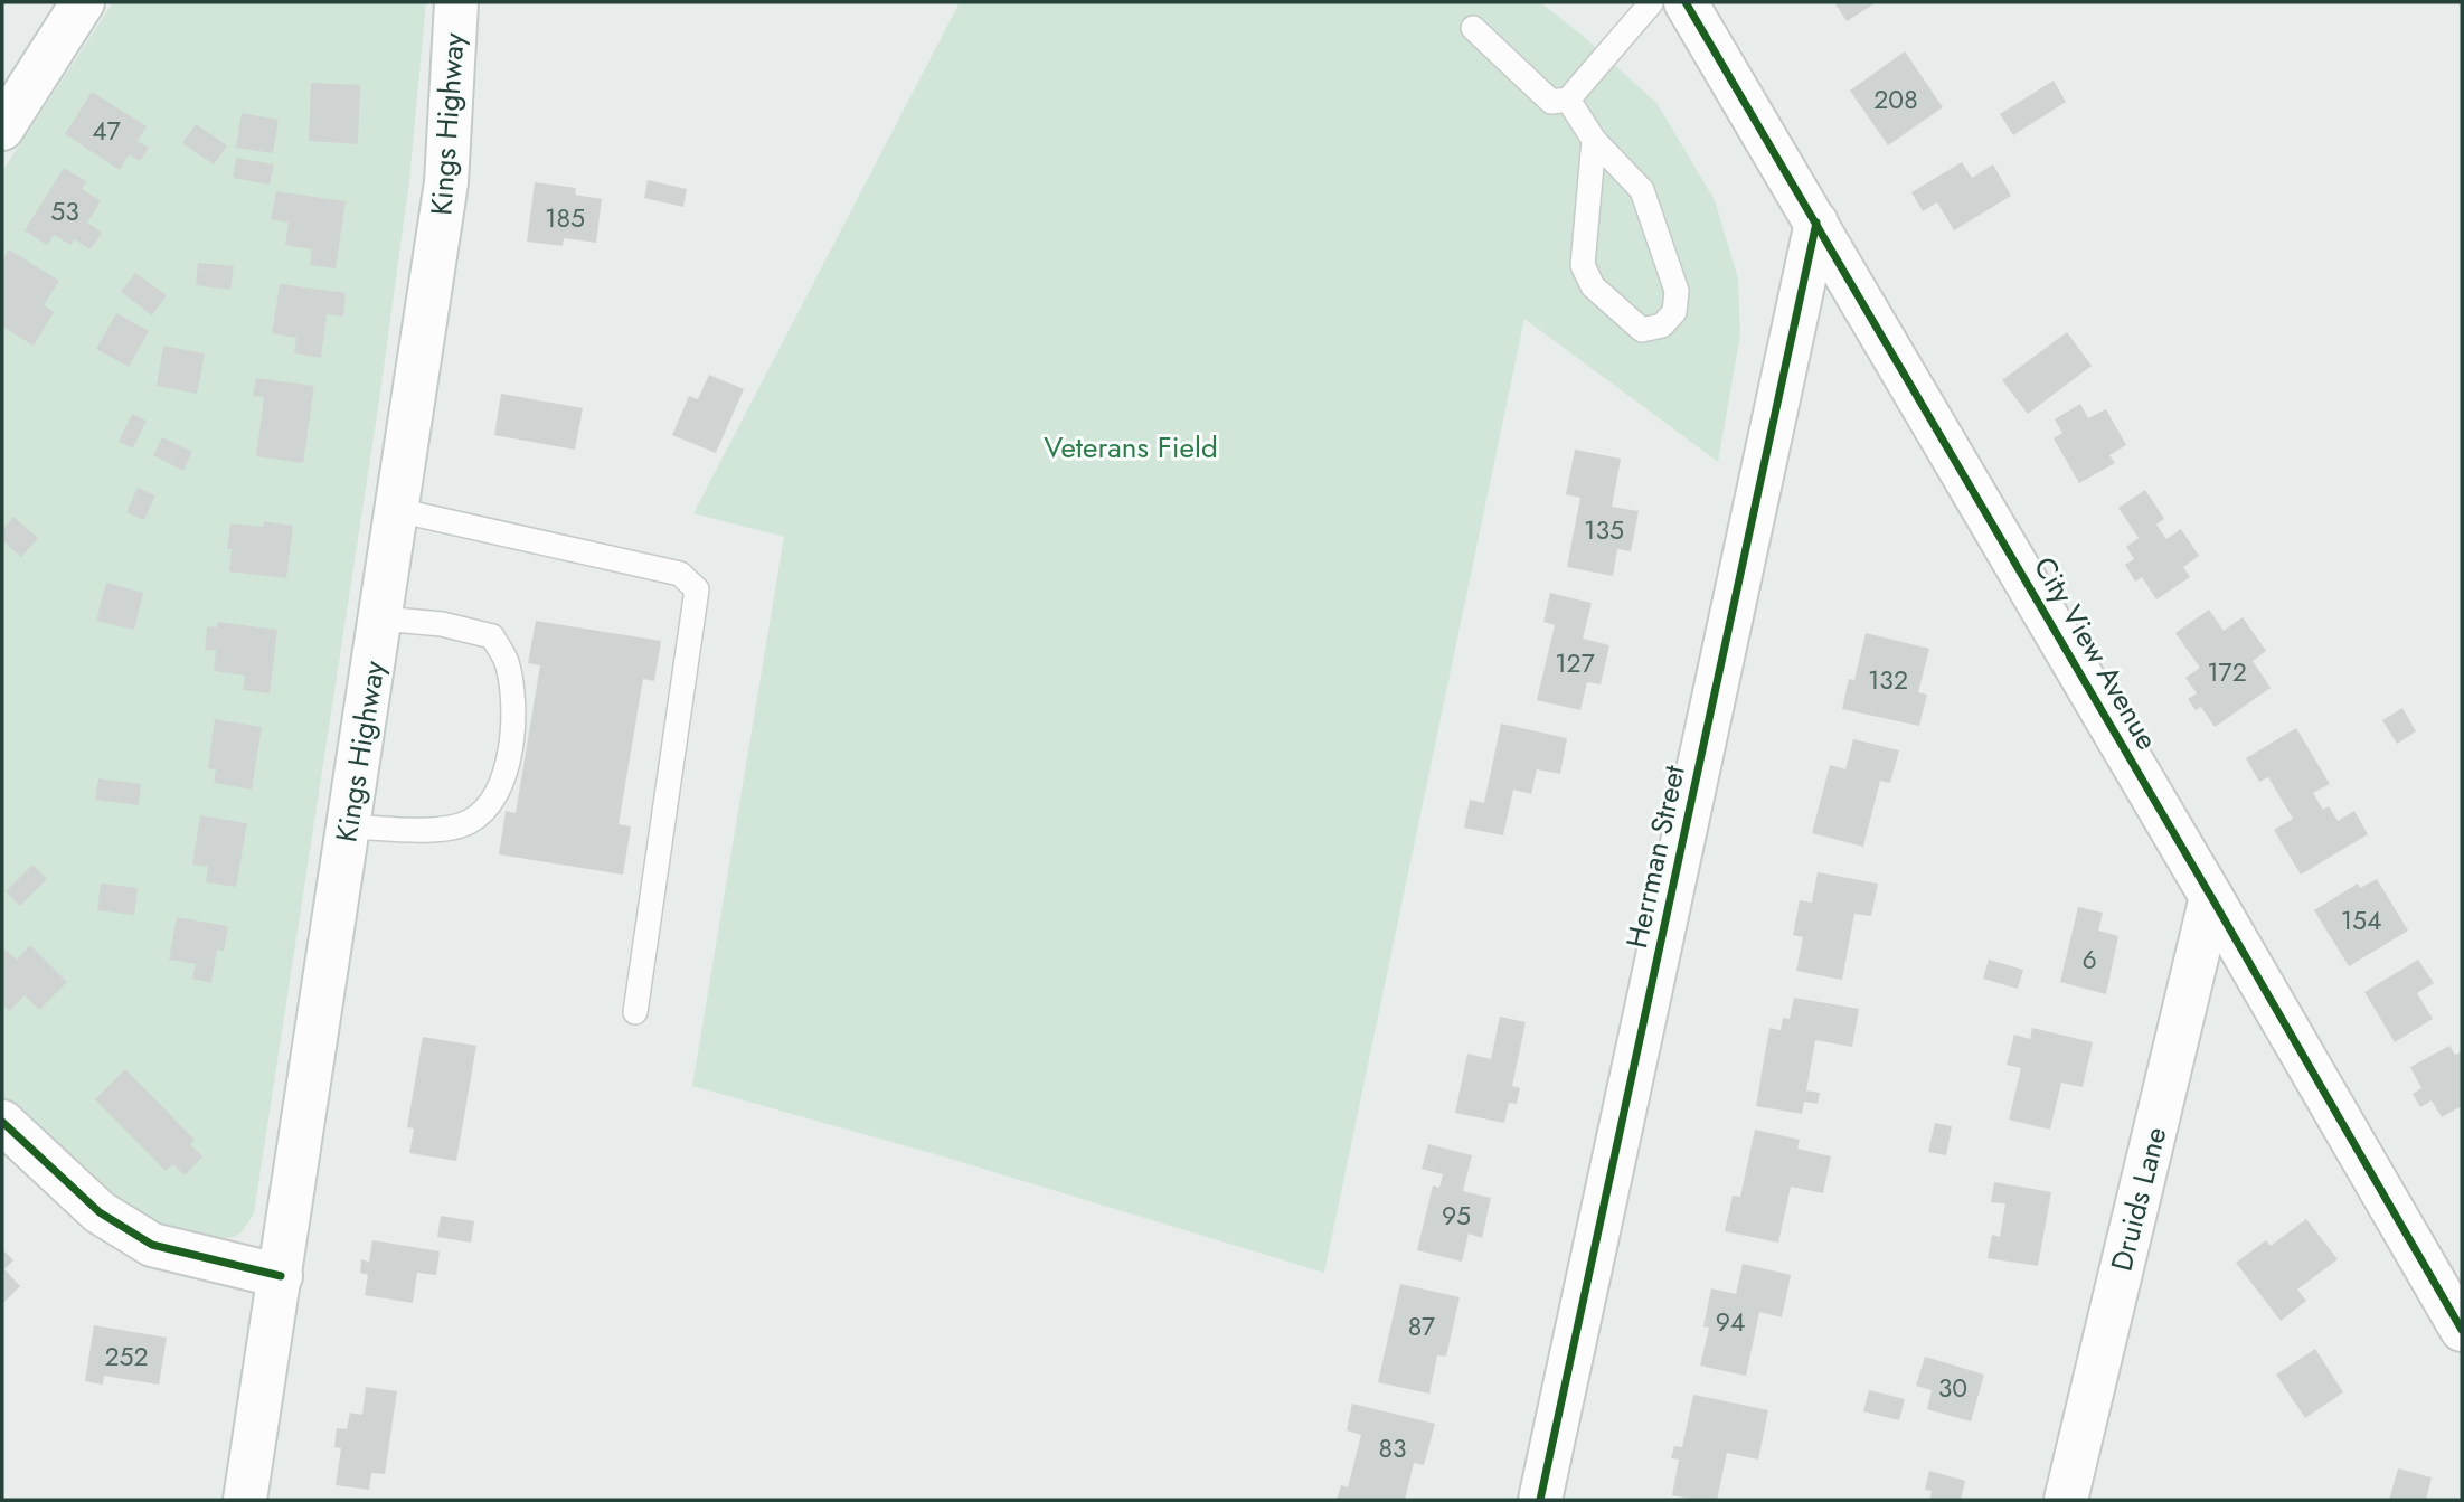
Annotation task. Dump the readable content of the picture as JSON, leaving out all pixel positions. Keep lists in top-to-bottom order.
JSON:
{
  "streets": {
    "street": [
      "Kings Highway",
      "City View Avenue",
      "Herrman Street",
      "Druids Lane"
    ]
  },
  "crossings": [
    ["City View Avenue", "Herrman Street"],
    ["City View Avenue", "Druids Lane"]
  ],
  "parks": ["Veterans Field"],
  "house_numbers": [
    "208",
    "47",
    "53",
    "185",
    "135",
    "127",
    "172",
    "132",
    "154",
    "6",
    "95",
    "94",
    "87",
    "252",
    "30",
    "83"
  ]
}
